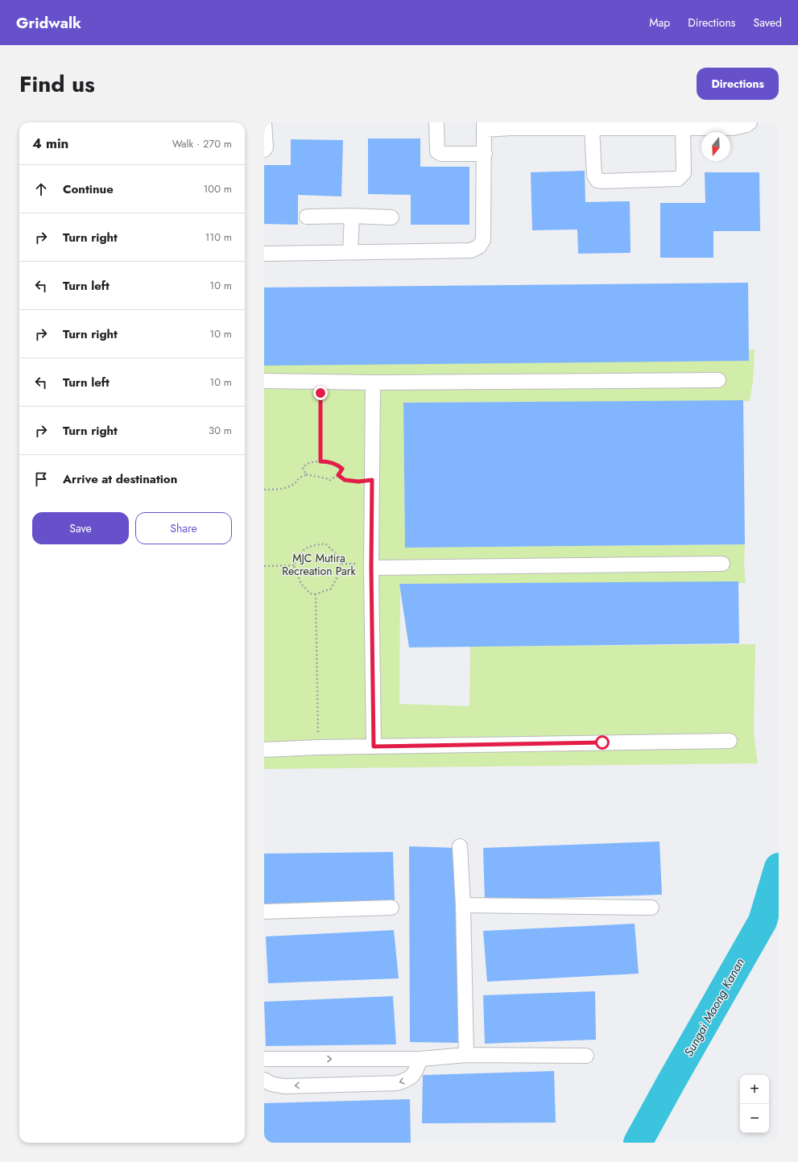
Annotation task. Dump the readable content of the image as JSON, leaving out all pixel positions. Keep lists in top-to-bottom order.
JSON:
{
  "water": ["Sungai Maong Kanan"],
  "parks": ["MJC Mutira Recreation Park"],
  "north": "bottom",
  "page": {
    "header": "Gridwalk",
    "nav": ["Map", "Directions", "Saved"],
    "title": "Find us",
    "buttons": [
      "Directions",
      ["Save", "Share"]
    ],
    "heading": ["4 min", "Walk · 270 m"],
    "list": [
      ["Continue", "100 m"],
      ["Turn right", "110 m"],
      ["Turn left", "10 m"],
      ["Turn right", "10 m"],
      ["Turn left", "10 m"],
      ["Turn right", "30 m"],
      "Arrive at destination"
    ],
    "map_buttons": ["+", "−"]
  }
}
